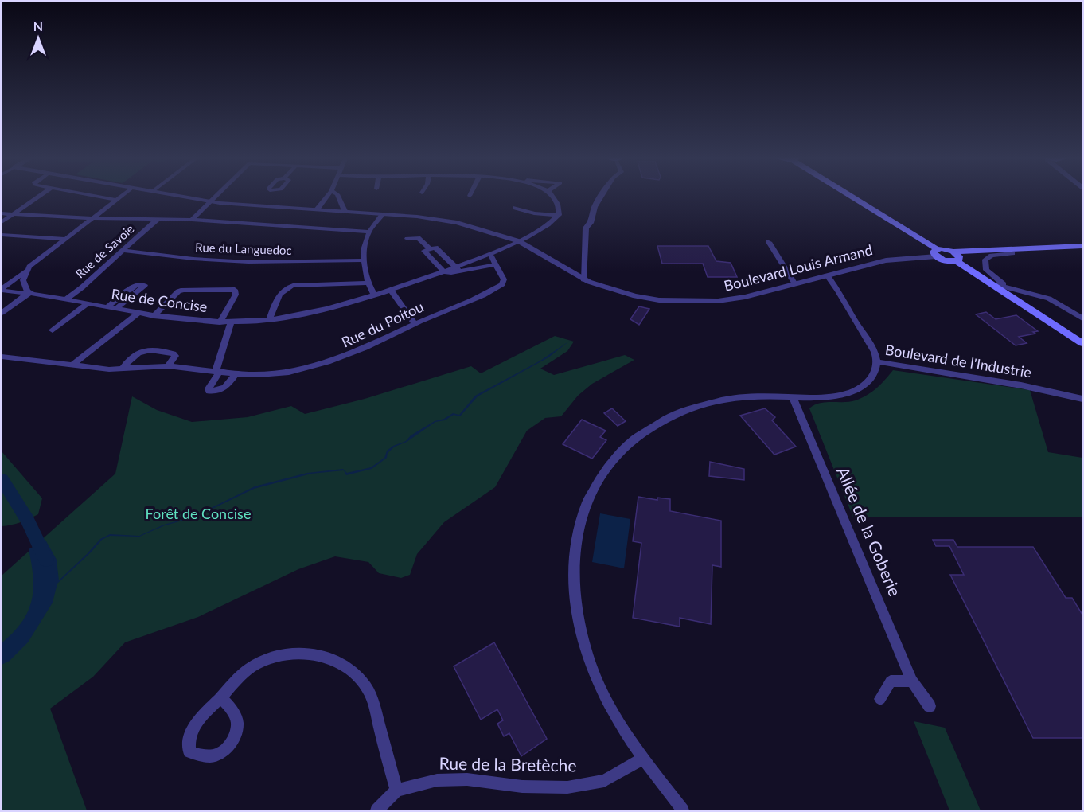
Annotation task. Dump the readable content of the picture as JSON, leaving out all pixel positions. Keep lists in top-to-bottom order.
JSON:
{
  "streets": {
    "street": [
      "Rue du Languedoc",
      "Rue de Savoie",
      "Boulevard Louis Armand",
      "Rue de Concise",
      "Rue du Poitou",
      "Boulevard de l'Industrie",
      "Allée de la Goberie",
      "Rue de la Bretèche"
    ]
  },
  "crossings": [
    ["Rue du Languedoc", "Rue de Savoie"],
    ["Rue de Savoie", "Rue de Concise"],
    ["Boulevard de l'Industrie", "Allée de la Goberie"],
    ["Boulevard de l'Industrie", "Rue de la Bretèche"]
  ],
  "parks": ["Forêt de Concise"],
  "north": "top"
}
